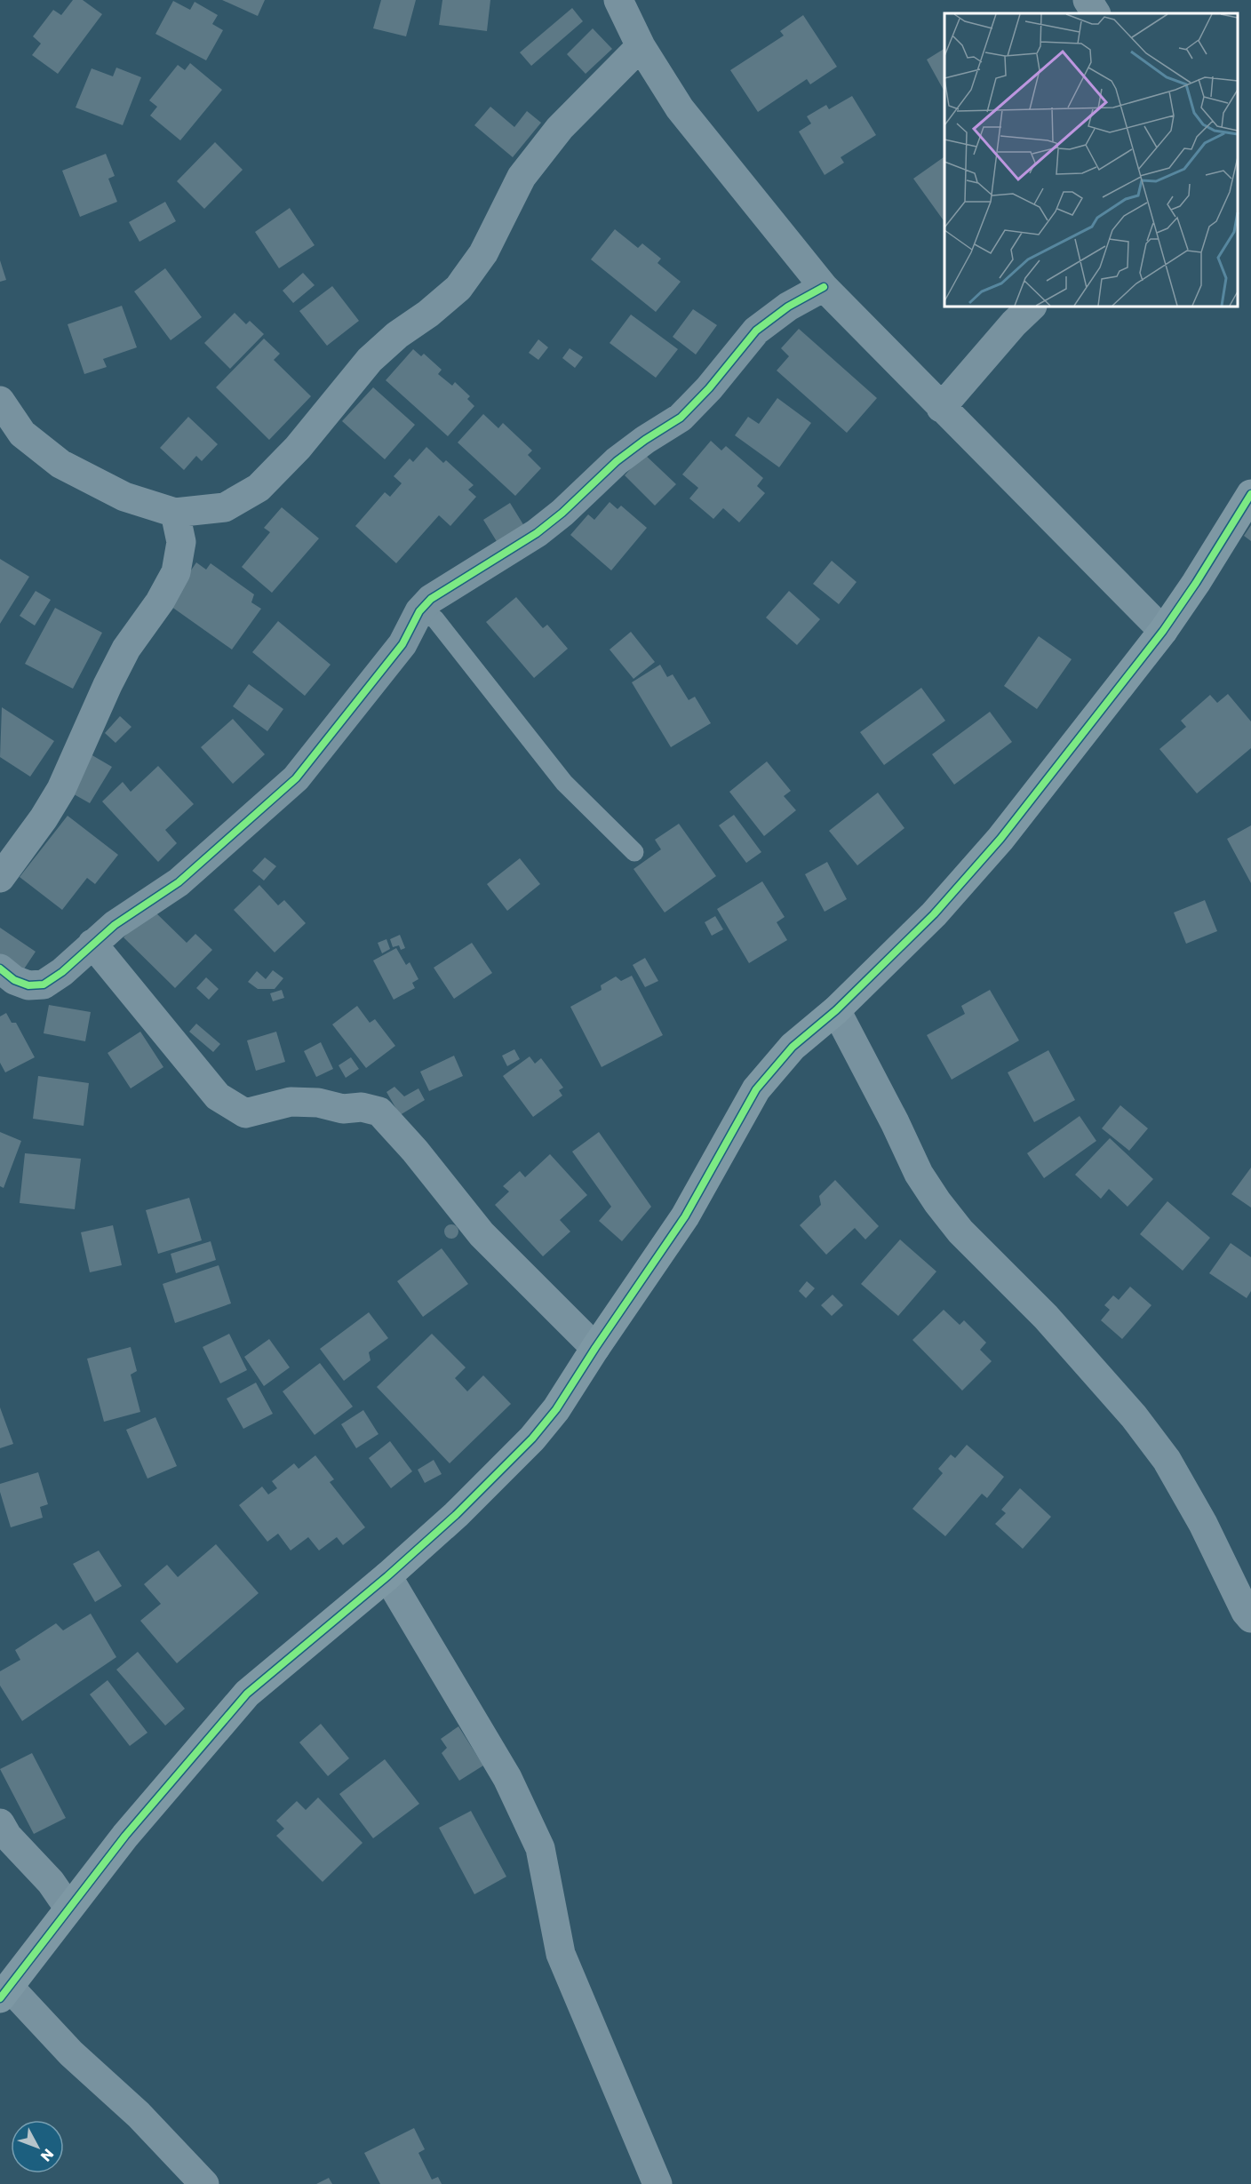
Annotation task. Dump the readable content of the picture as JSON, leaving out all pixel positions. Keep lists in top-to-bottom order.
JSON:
{
  "north": "bottom right"
}
